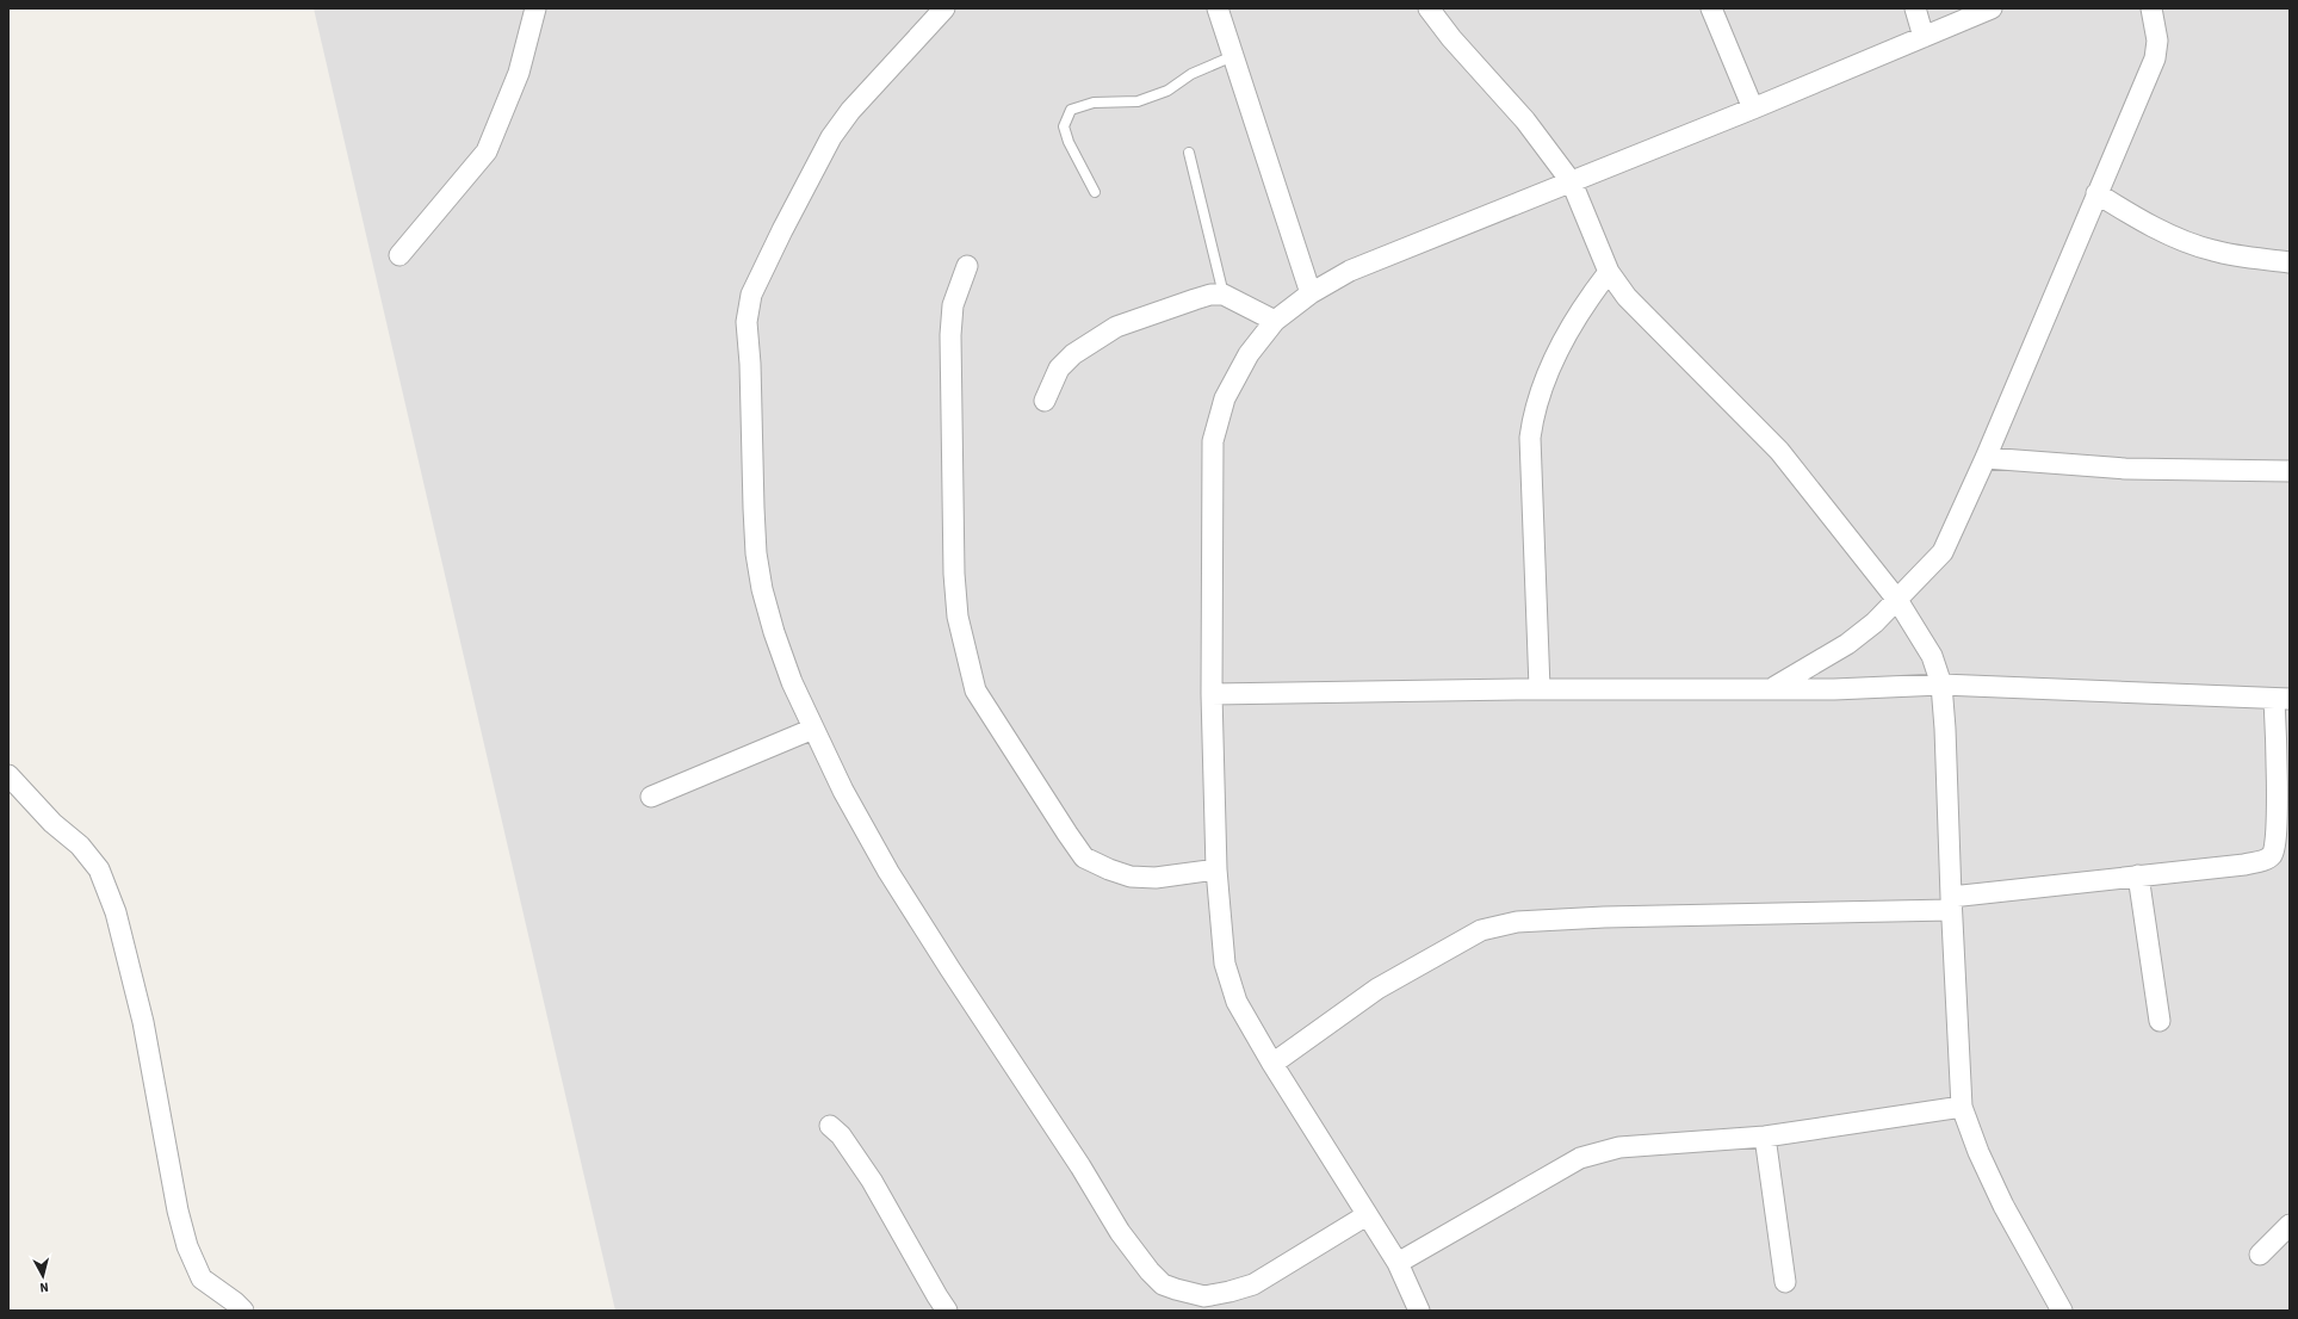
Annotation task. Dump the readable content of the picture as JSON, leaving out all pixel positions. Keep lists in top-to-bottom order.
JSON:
{
  "north": "bottom"
}
